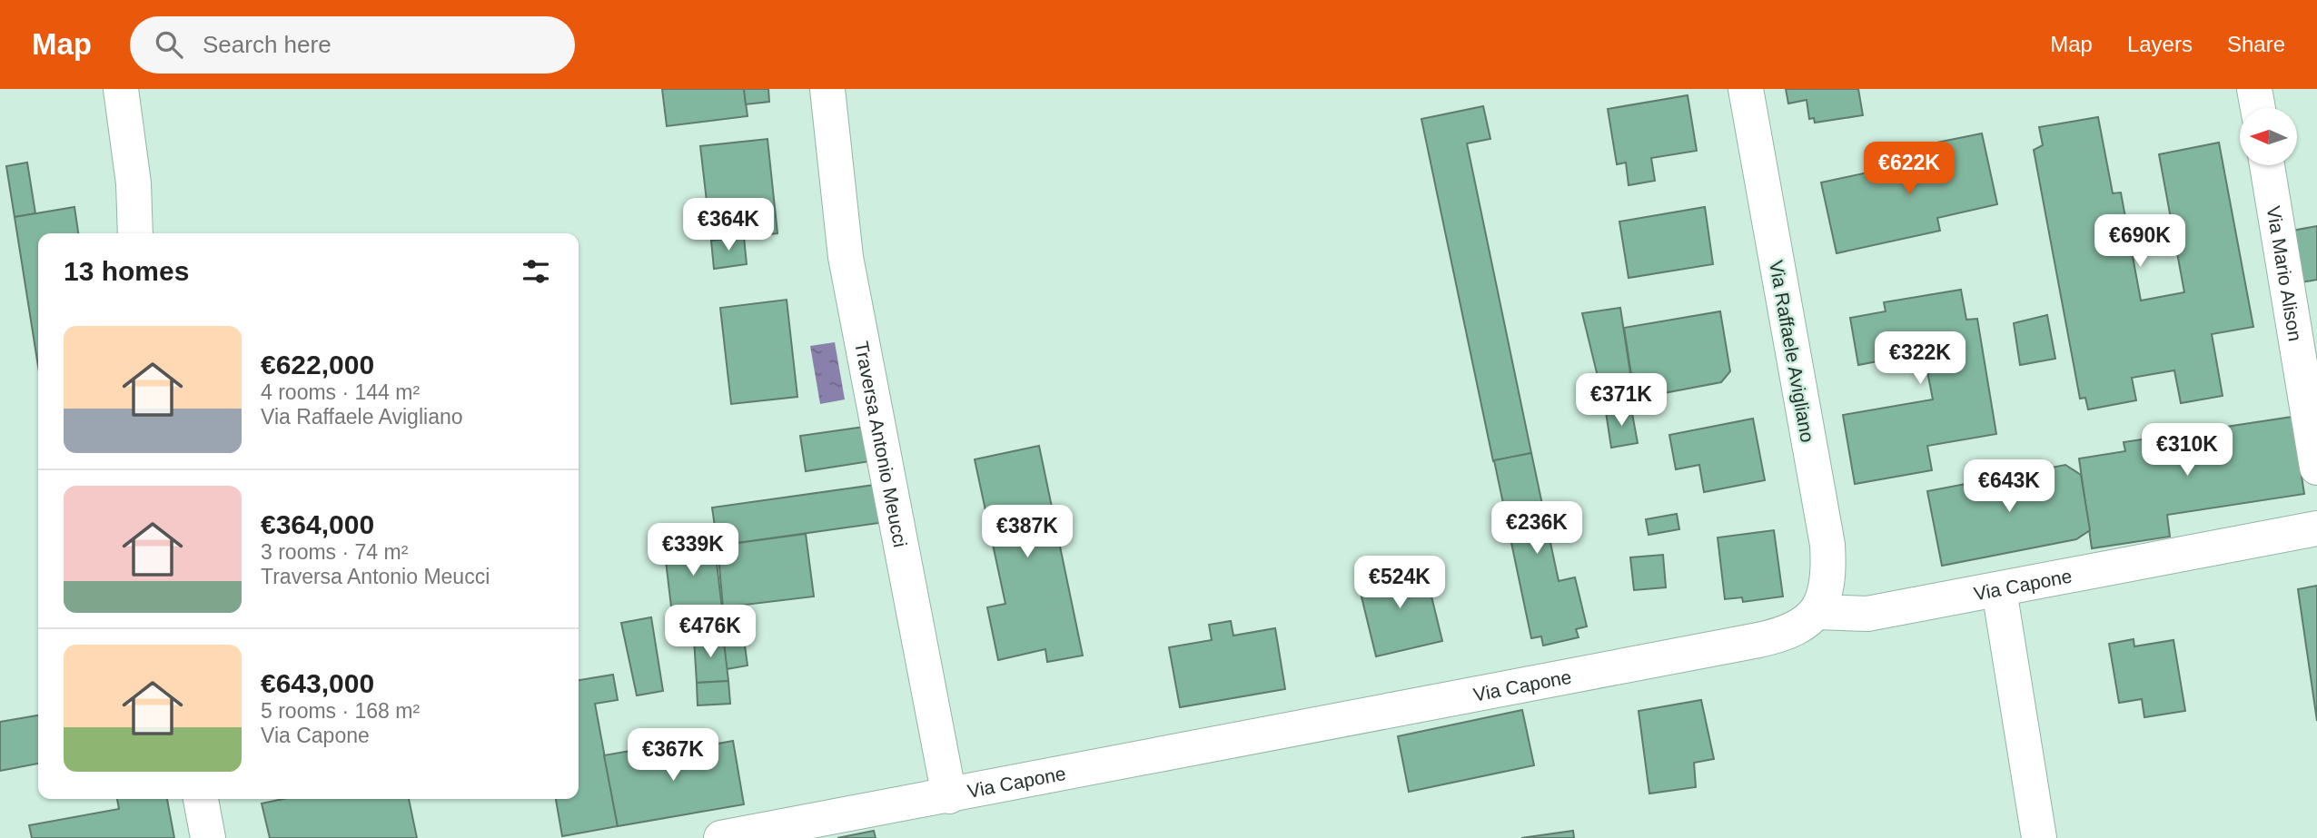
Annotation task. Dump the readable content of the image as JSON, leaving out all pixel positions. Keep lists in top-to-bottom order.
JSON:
{
  "streets": {
    "street": [
      "Via Mario Alison",
      "Via Raffaele Avigliano",
      "Traversa Antonio Meucci",
      "Via Capone"
    ]
  },
  "crossings": [
    ["Via Raffaele Avigliano", "Via Capone"],
    ["Traversa Antonio Meucci", "Via Capone"]
  ],
  "north": "left",
  "page": {
    "header": "Map",
    "search": "Search here",
    "nav": ["Map", "Layers", "Share"],
    "price": [
      "€622K",
      "€364K",
      "€690K",
      "€322K",
      "€371K",
      "€310K",
      "€643K",
      "€236K",
      "€387K",
      "€339K",
      "€524K",
      "€476K",
      "€367K"
    ],
    "heading": "13 homes",
    "list": [
      {
        "name": "€622,000",
        "note": "4 rooms · 144 m² · Via Raffaele Avigliano"
      },
      {
        "name": "€364,000",
        "note": "3 rooms · 74 m² · Traversa Antonio Meucci"
      },
      {
        "name": "€643,000",
        "note": "5 rooms · 168 m² · Via Capone"
      }
    ]
  }
}
